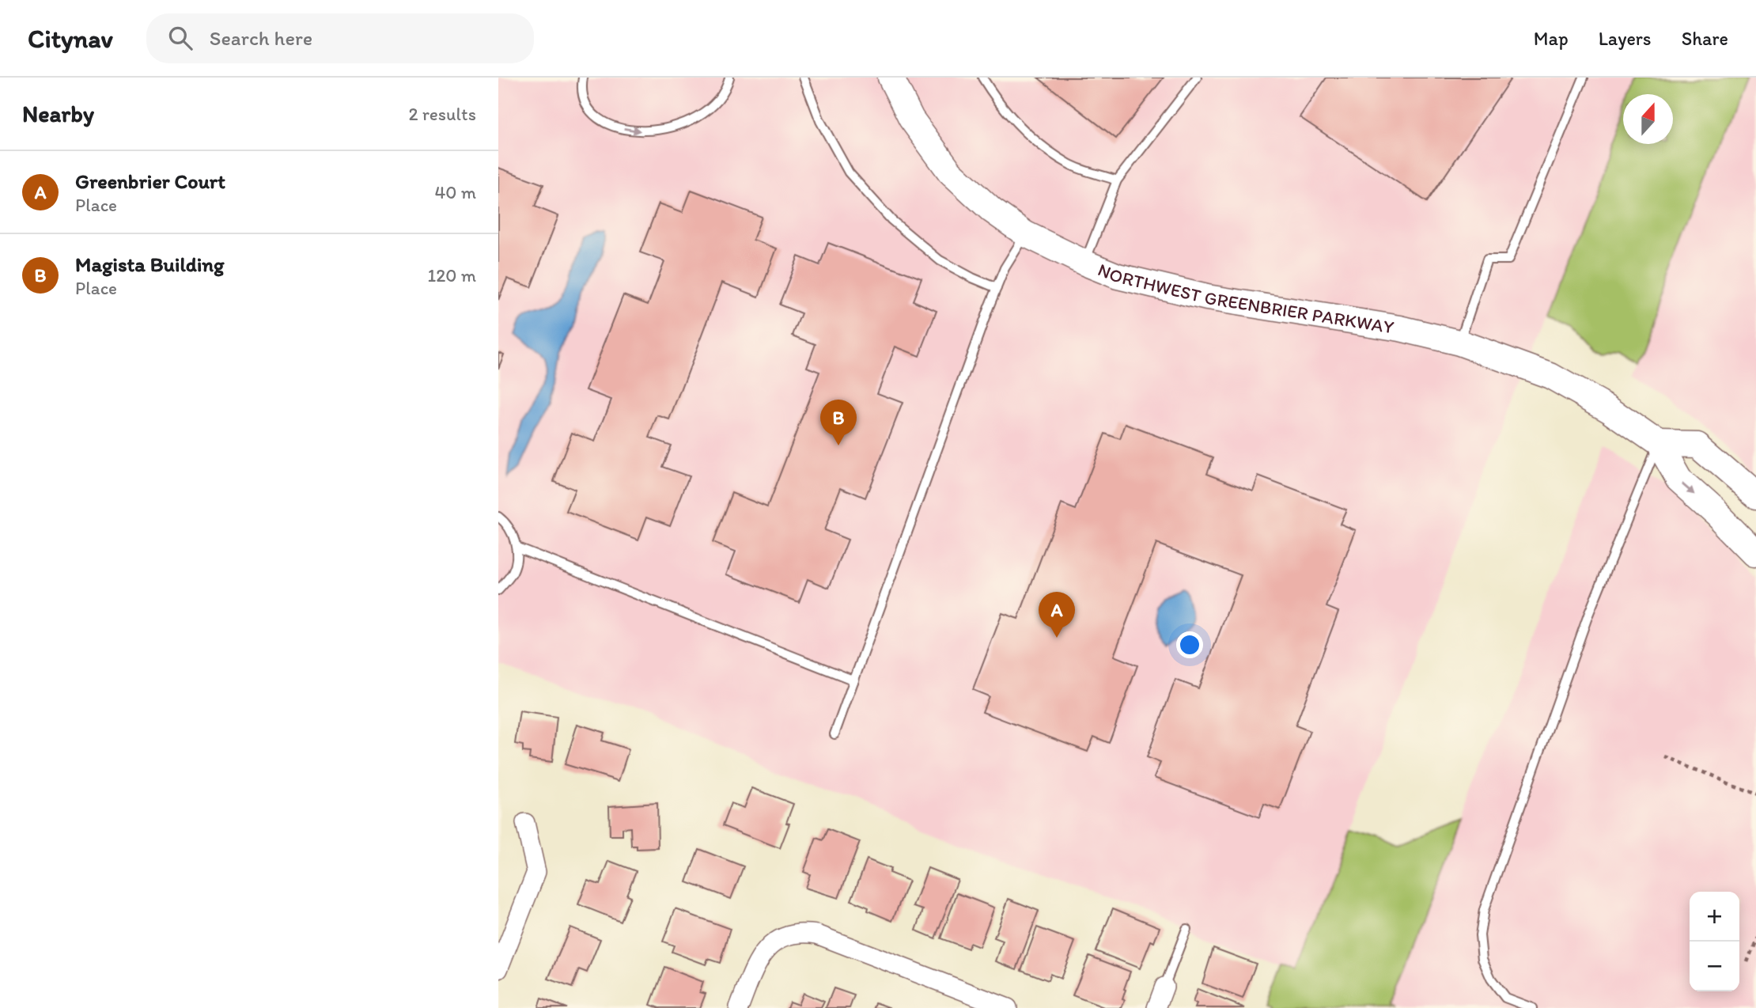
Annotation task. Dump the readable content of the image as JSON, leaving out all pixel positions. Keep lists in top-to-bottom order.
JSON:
{
  "streets": {
    "street": ["NORTHWEST GREENBRIER PARKWAY"]
  },
  "north": "top",
  "page": {
    "header": "Citynav",
    "search": "Search here",
    "nav": ["Map", "Layers", "Share"],
    "heading": ["Nearby", "2 results"],
    "list": [
      {
        "mark": "A",
        "name": "Greenbrier Court",
        "note": "Place",
        "value": "40 m"
      },
      {
        "mark": "B",
        "name": "Magista Building",
        "note": "Place",
        "value": "120 m"
      }
    ],
    "pins": ["B", "A"],
    "map_buttons": ["+", "−"]
  }
}
